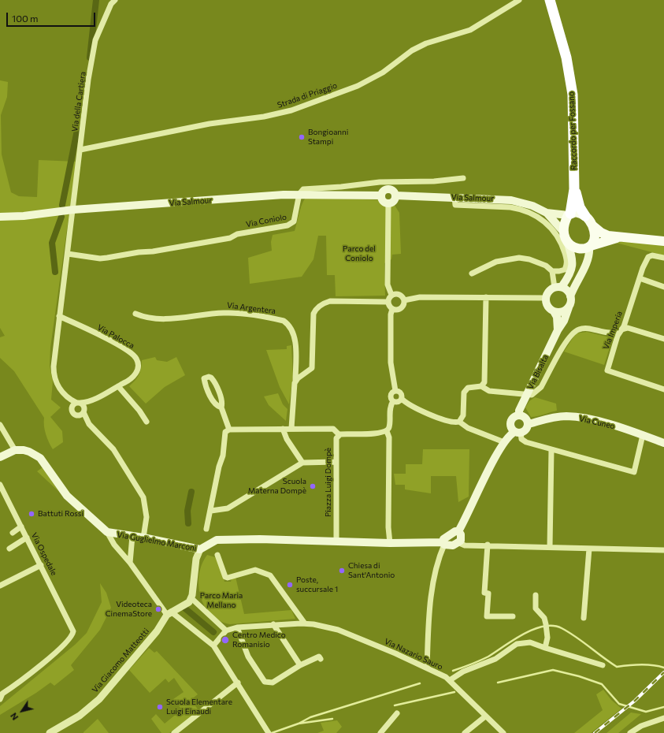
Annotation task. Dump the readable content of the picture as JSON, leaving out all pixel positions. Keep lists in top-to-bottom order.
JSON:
{
  "streets": {
    "highway": ["Raccordo per Fossano"],
    "main road": [
      "Via Salmour",
      "Via Bisalta",
      "Via Cuneo",
      "Via Guglielmo Marconi"
    ],
    "street": [
      "Strada di Priaggio",
      "Via della Cartiera",
      "Via Coniolo",
      "Via Argentera",
      "Via Imperia",
      "Via Palocca",
      "Piazza Luigi Dompè",
      "Via Ospedale",
      "Via Nazario Sauro",
      "Via Giacomo Matteotti"
    ]
  },
  "crossings": [
    ["Strada di Priaggio", "Via della Cartiera"],
    ["Via della Cartiera", "Via Salmour"],
    ["Raccordo per Fossano", "Via Salmour"],
    ["Raccordo per Fossano", "Via Bisalta"],
    ["Via Salmour", "Via Coniolo"],
    ["Via Salmour", "Via Bisalta"],
    ["Via Bisalta", "Via Cuneo"],
    ["Piazza Luigi Dompè", "Via Guglielmo Marconi"]
  ],
  "parks": ["Parco del Coniolo", "Parco Maria Mellano"],
  "places": [
    "Bongioanni Stampi",
    "Scuola Materna Dompè",
    "Battuti Rossi",
    "Chiesa di Sant'Antonio",
    "Poste, succursale 1",
    "Videoteca CinemaStore",
    "Centro Medico Romanisio",
    "Scuola Elementare Luigi Einaudi"
  ],
  "scale_bar": "100 m",
  "north": "bottom left"
}
